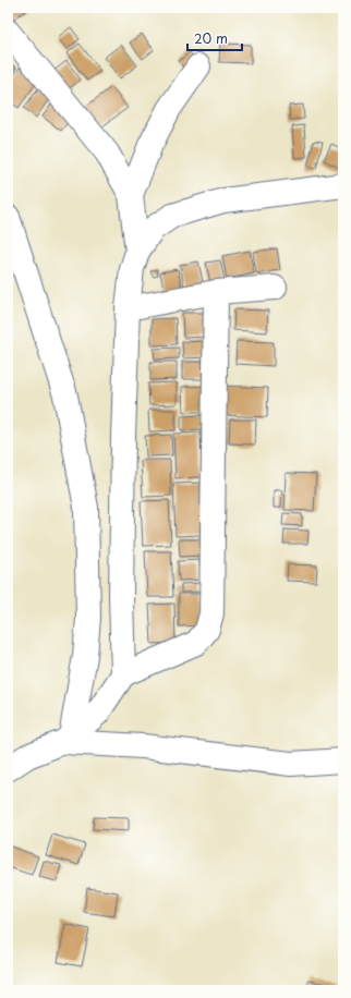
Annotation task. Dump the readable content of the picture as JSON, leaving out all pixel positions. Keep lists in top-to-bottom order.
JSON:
{
  "scale_bar": "20 m"
}
